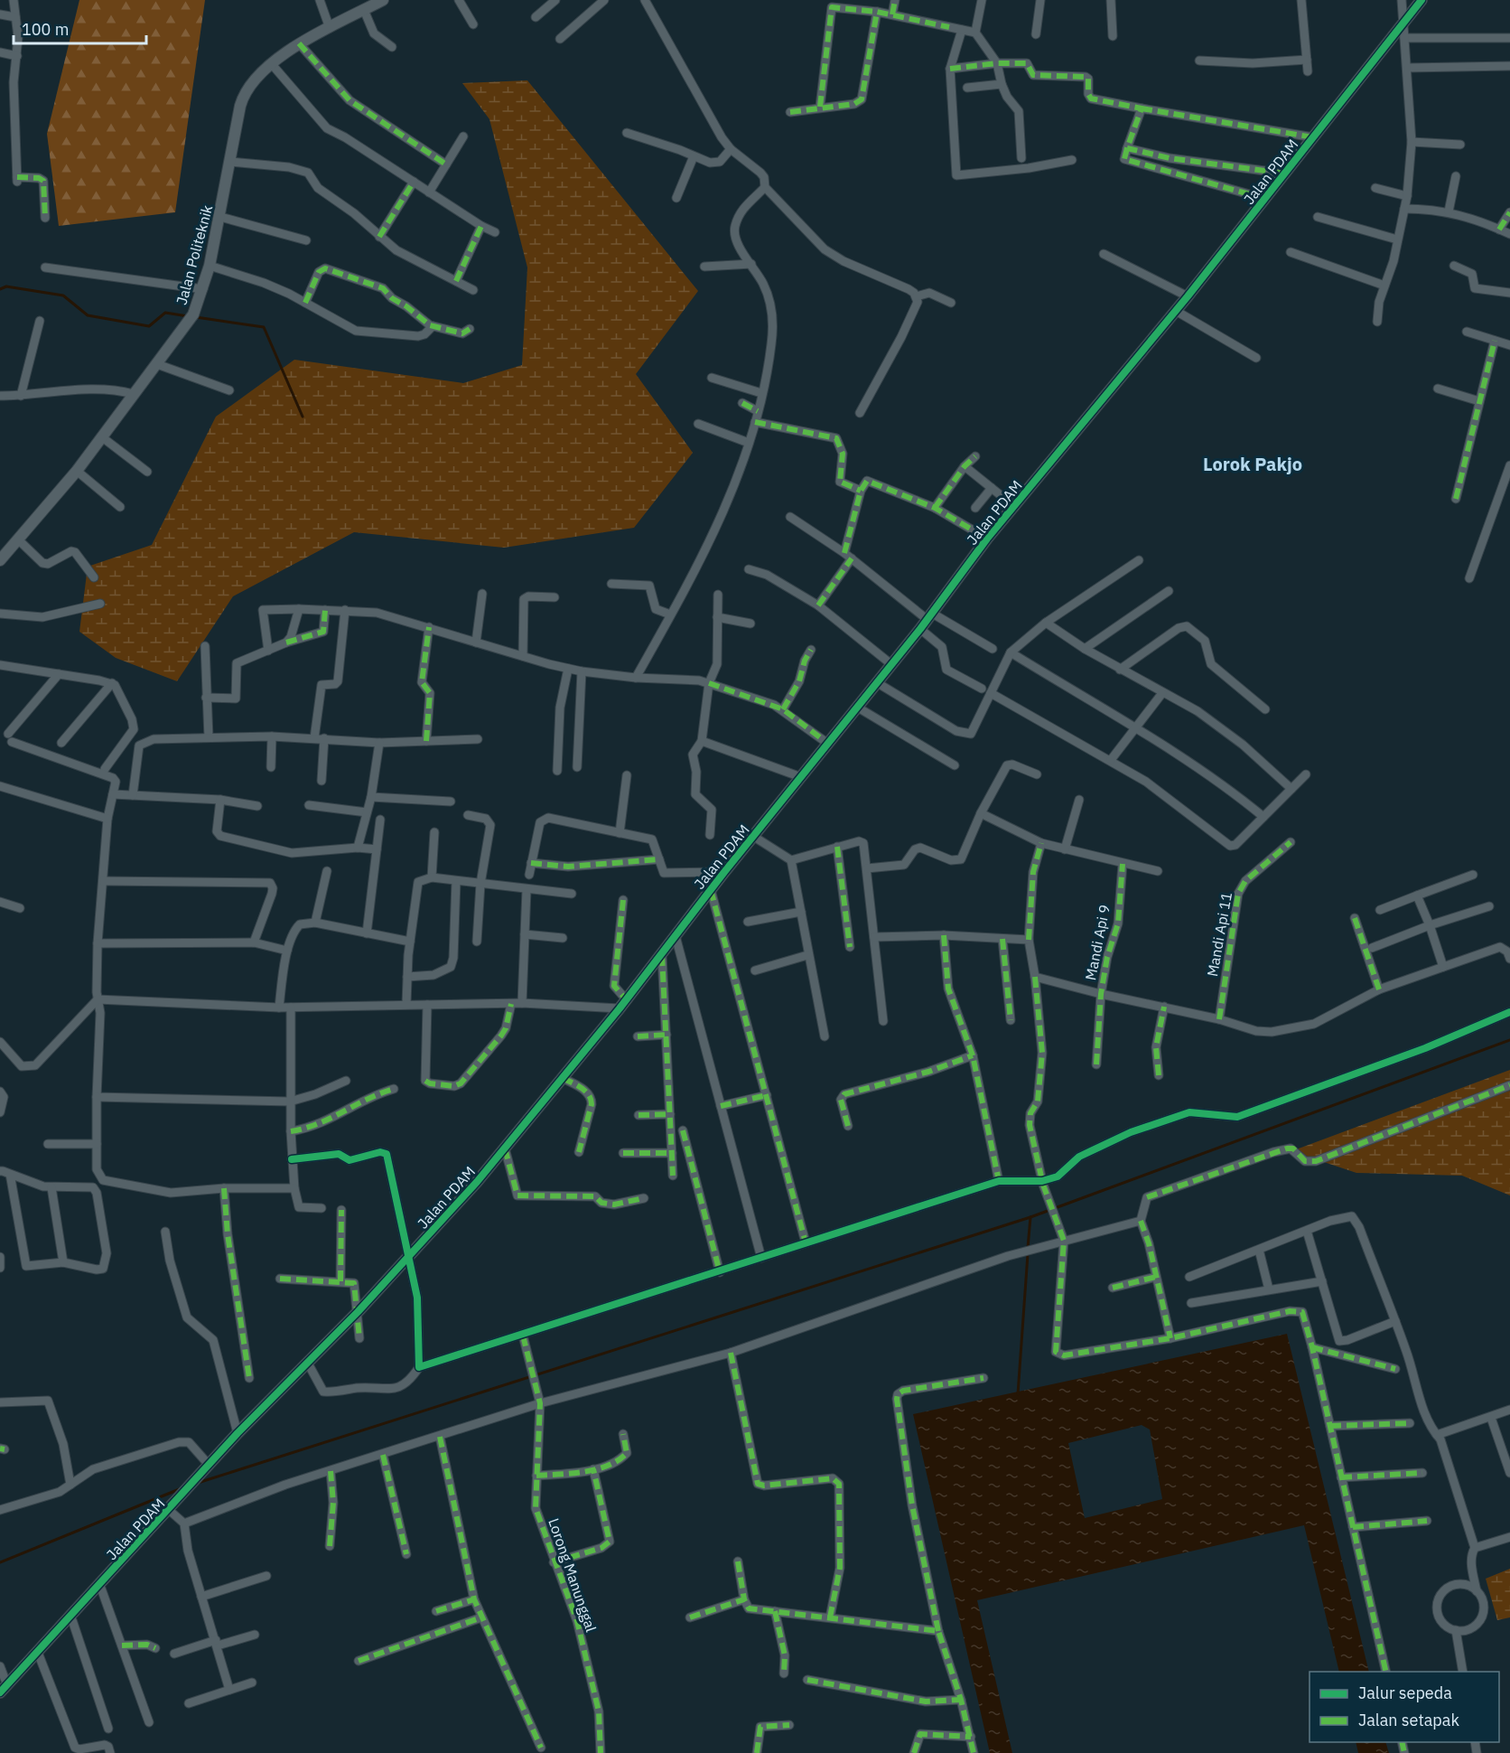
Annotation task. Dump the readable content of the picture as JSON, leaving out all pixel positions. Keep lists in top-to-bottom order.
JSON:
{
  "streets": {
    "street": [
      "Jalan PDAM",
      "Jalan Politeknik",
      "Mandi Api 11",
      "Mandi Api 9",
      "Lorong Manunggal"
    ]
  },
  "districts": ["Lorok Pakjo"],
  "legend": ["Jalur sepeda", "Jalan setapak"],
  "scale_bar": "100 m"
}
